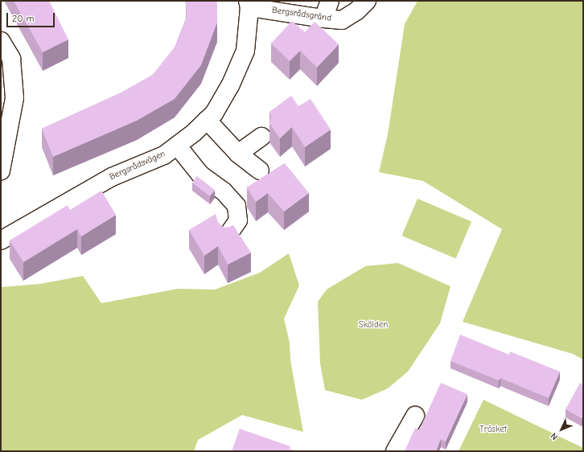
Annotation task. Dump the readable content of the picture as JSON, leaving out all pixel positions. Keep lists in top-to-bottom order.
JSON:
{
  "streets": {
    "street": ["Bergsrådsgränd", "Bergsrådsvägen"]
  },
  "crossings": [
    ["Bergsrådsgränd", "Bergsrådsvägen"]
  ],
  "parks": ["Skölden", "Träsket"],
  "scale_bar": "20 m",
  "north": "bottom left"
}
